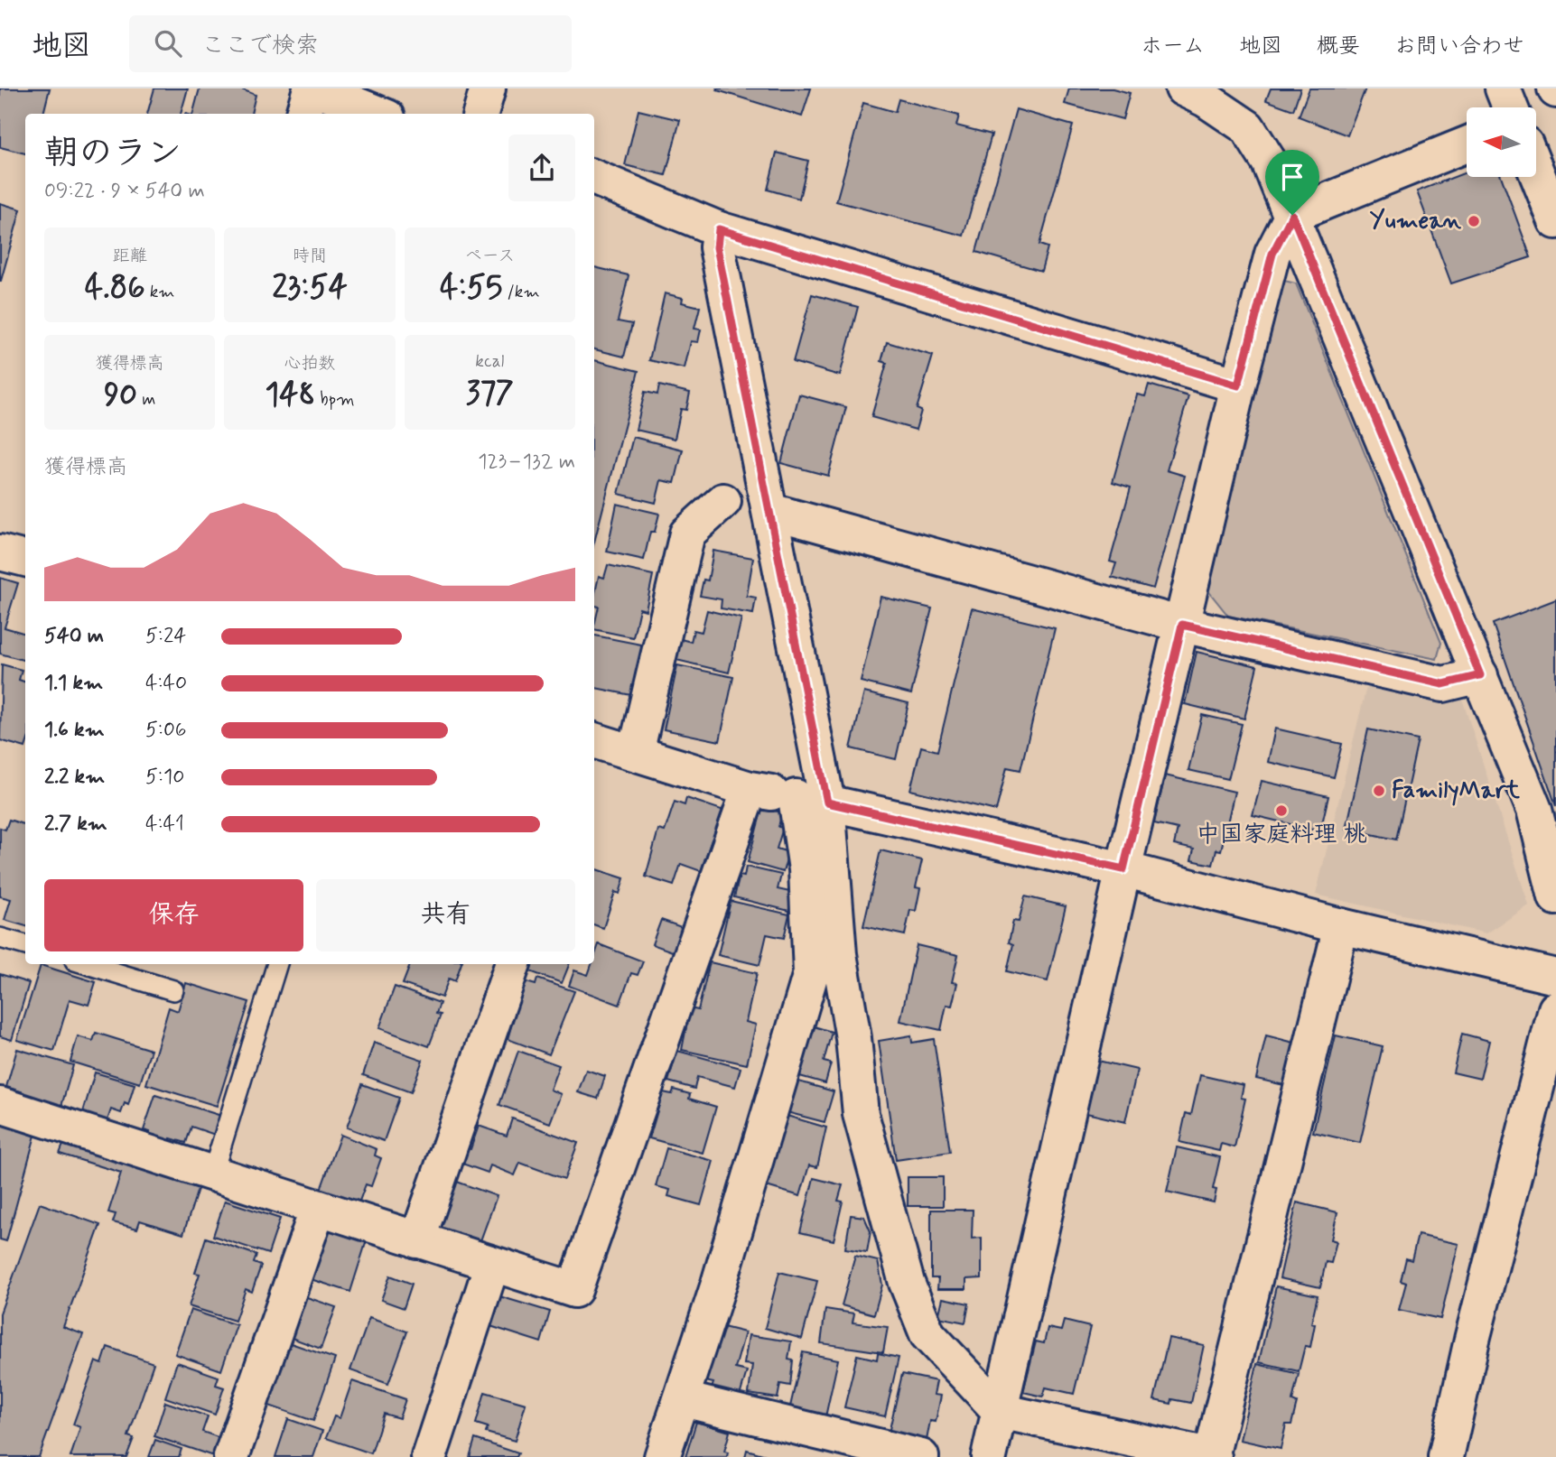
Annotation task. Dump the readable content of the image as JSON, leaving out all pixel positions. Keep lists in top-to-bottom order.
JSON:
{
  "places": ["Yumean", "FamilyMart", "中国家庭料理 桃"],
  "north": "left",
  "page": {
    "header": "地図",
    "search": "ここで検索",
    "nav": [
      "ホーム",
      "地図",
      "概要",
      "お問い合わせ"
    ],
    "heading": ["朝のラン", "09:22 · 9 × 540 m"],
    "stats": [
      ["距離", "4.86 km"],
      ["時間", "23:54"],
      ["ペース", "4:55 /km"],
      ["獲得標高", "90 m"],
      ["心拍数", "148 bpm"],
      ["kcal", "377"]
    ],
    "chart": ["獲得標高", "123–132 m"],
    "list": [
      {
        "name": "540 m",
        "note": "5:24"
      },
      {
        "name": "1.1 km",
        "note": "4:40"
      },
      {
        "name": "1.6 km",
        "note": "5:06"
      },
      {
        "name": "2.2 km",
        "note": "5:10"
      },
      {
        "name": "2.7 km",
        "note": "4:41"
      }
    ],
    "buttons": ["保存", "共有"]
  }
}
